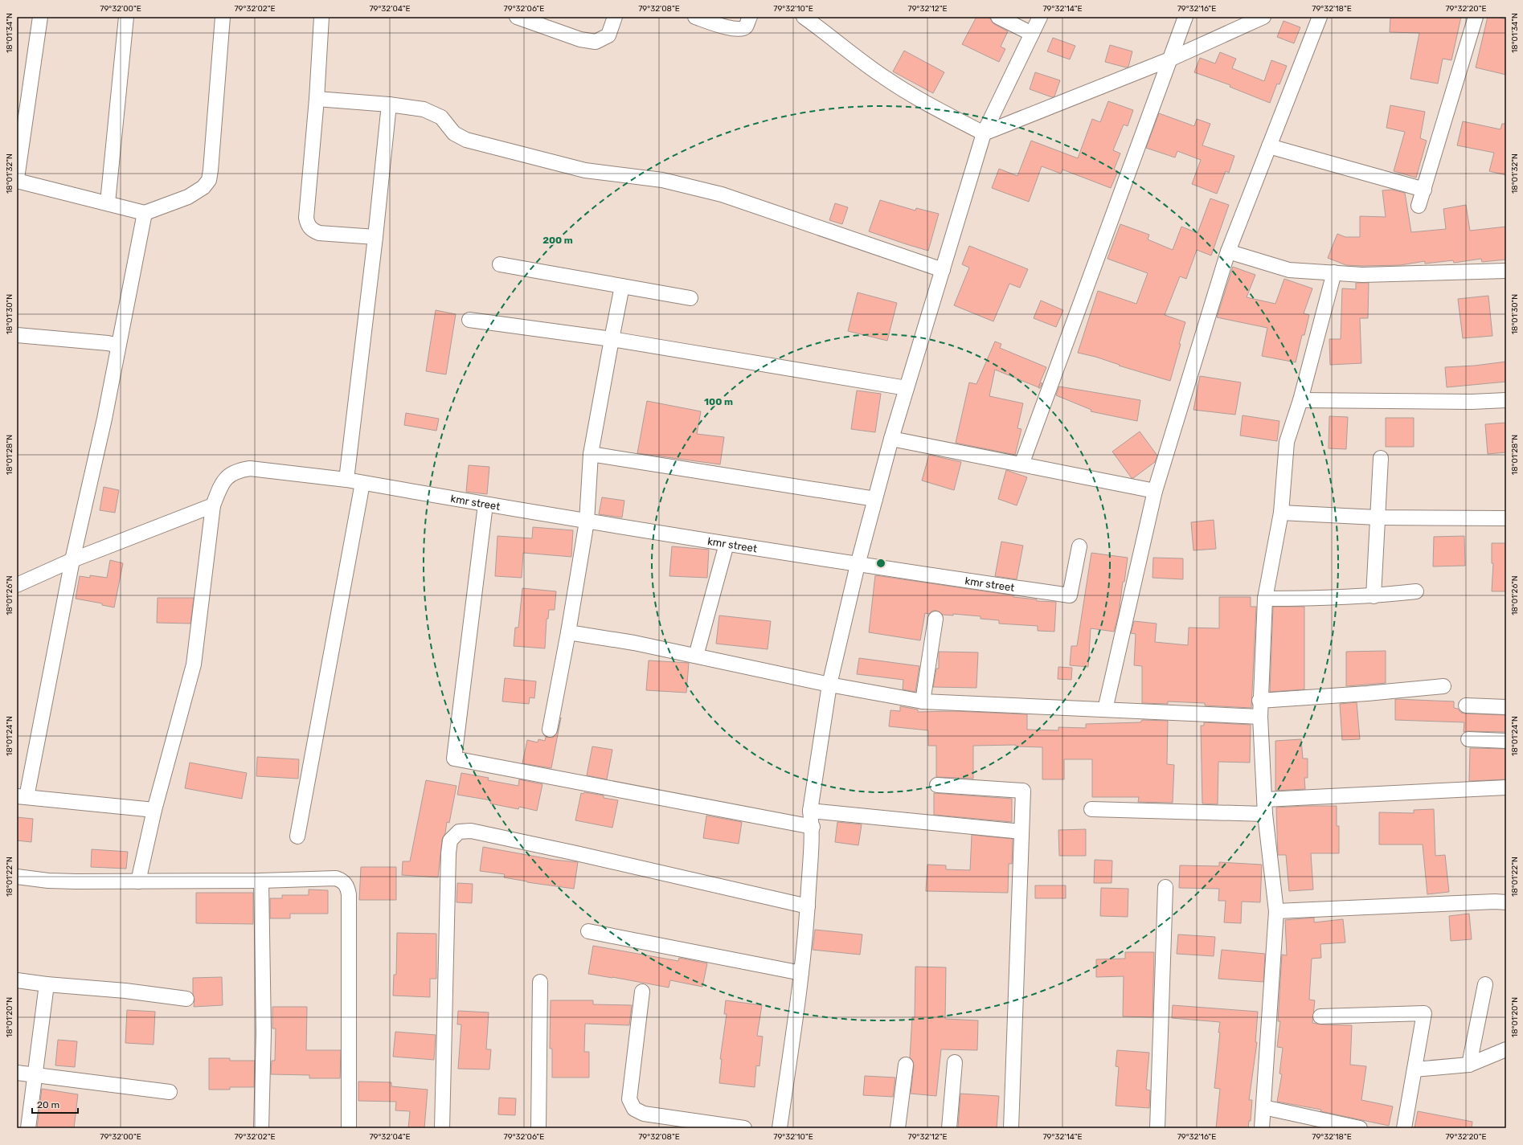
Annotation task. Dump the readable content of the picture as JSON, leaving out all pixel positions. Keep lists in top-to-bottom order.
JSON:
{
  "streets": {
    "street": ["kmr street"]
  },
  "scale_bar": "20 m",
  "coordinates": [
    "79°32'00\"E",
    "79°32'02\"E",
    "79°32'04\"E",
    "79°32'06\"E",
    "79°32'08\"E",
    "79°32'10\"E",
    "79°32'12\"E",
    "79°32'14\"E",
    "79°32'16\"E",
    "79°32'18\"E",
    "79°32'20\"E",
    "18°01'34\"N",
    "18°01'32\"N",
    "18°01'30\"N",
    "18°01'28\"N",
    "18°01'26\"N",
    "18°01'24\"N",
    "18°01'22\"N",
    "18°01'20\"N"
  ],
  "rings": ["200 m", "100 m"]
}
